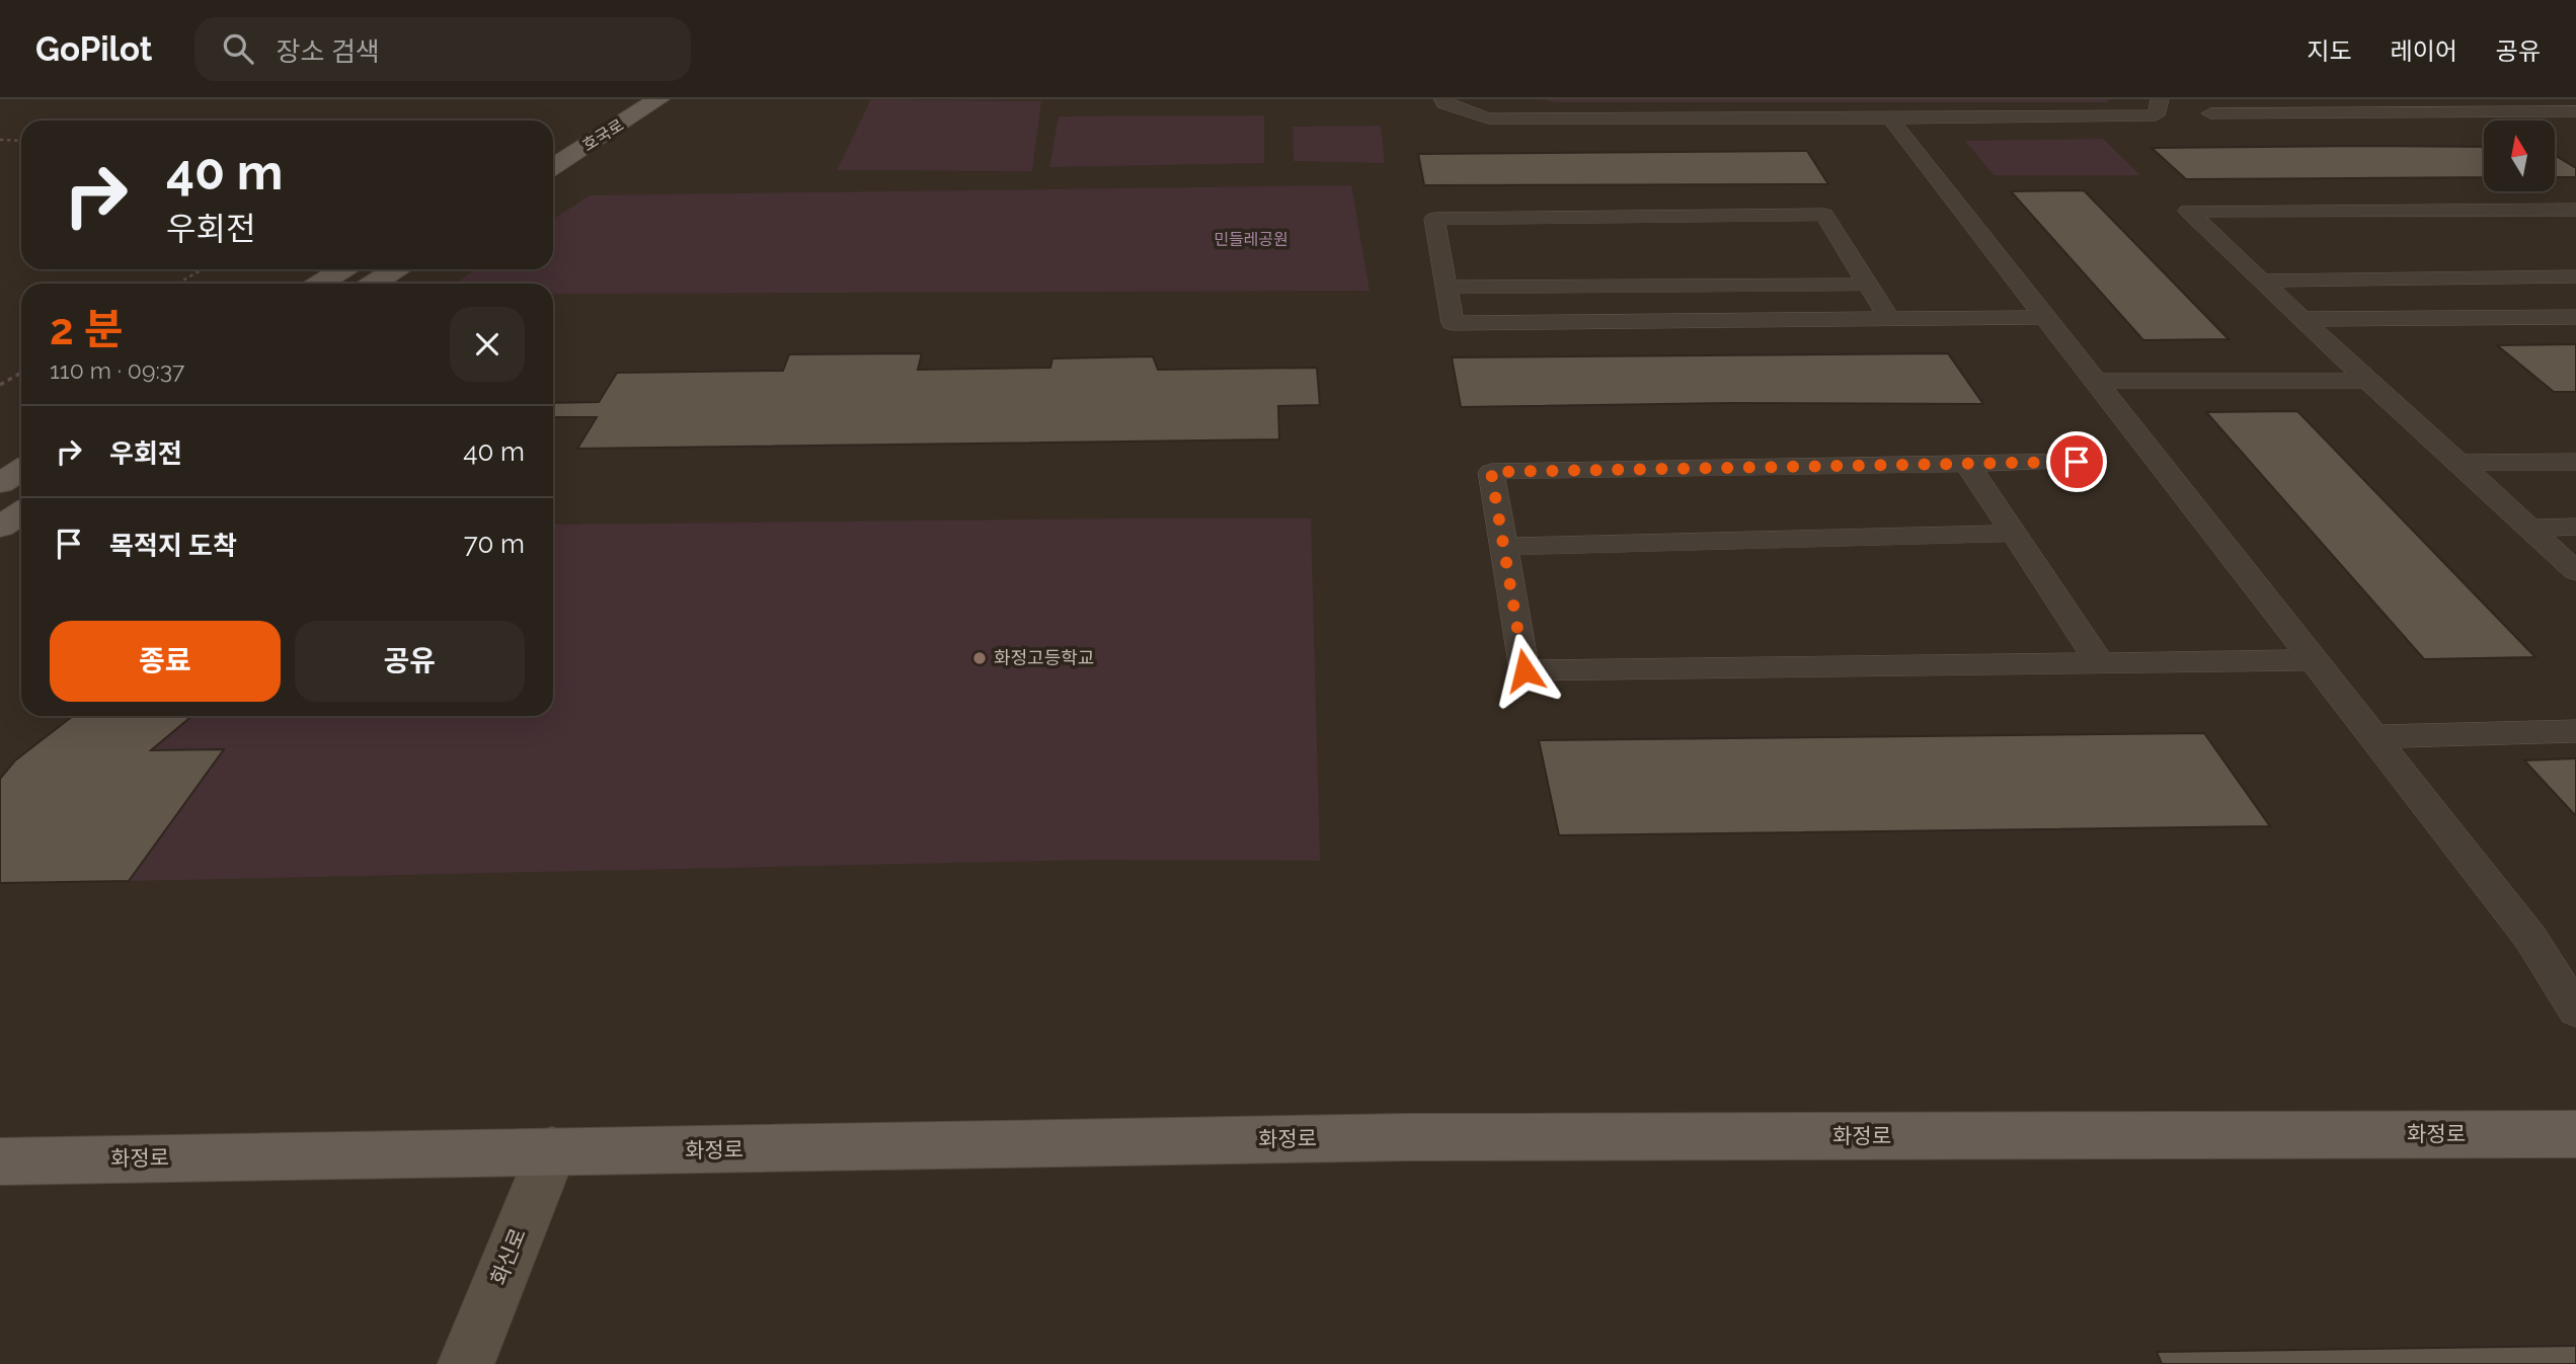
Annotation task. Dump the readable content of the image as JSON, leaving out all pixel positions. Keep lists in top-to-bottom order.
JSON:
{
  "streets": {
    "main road": ["호국로", "화정로", "화신로"]
  },
  "crossings": [
    ["화정로", "화신로"]
  ],
  "parks": ["민들레공원"],
  "places": ["화정고등학교"],
  "north": "top",
  "page": {
    "header": "GoPilot",
    "search": "장소 검색",
    "nav": ["지도", "레이어", "공유"],
    "turn": ["40 m", "우회전"],
    "heading": ["2 분", "110 m · 09:37"],
    "list": [
      {
        "name": "우회전",
        "value": "40 m"
      },
      {
        "name": "목적지 도착",
        "value": "70 m"
      }
    ],
    "buttons": ["종료", "공유"]
  }
}
